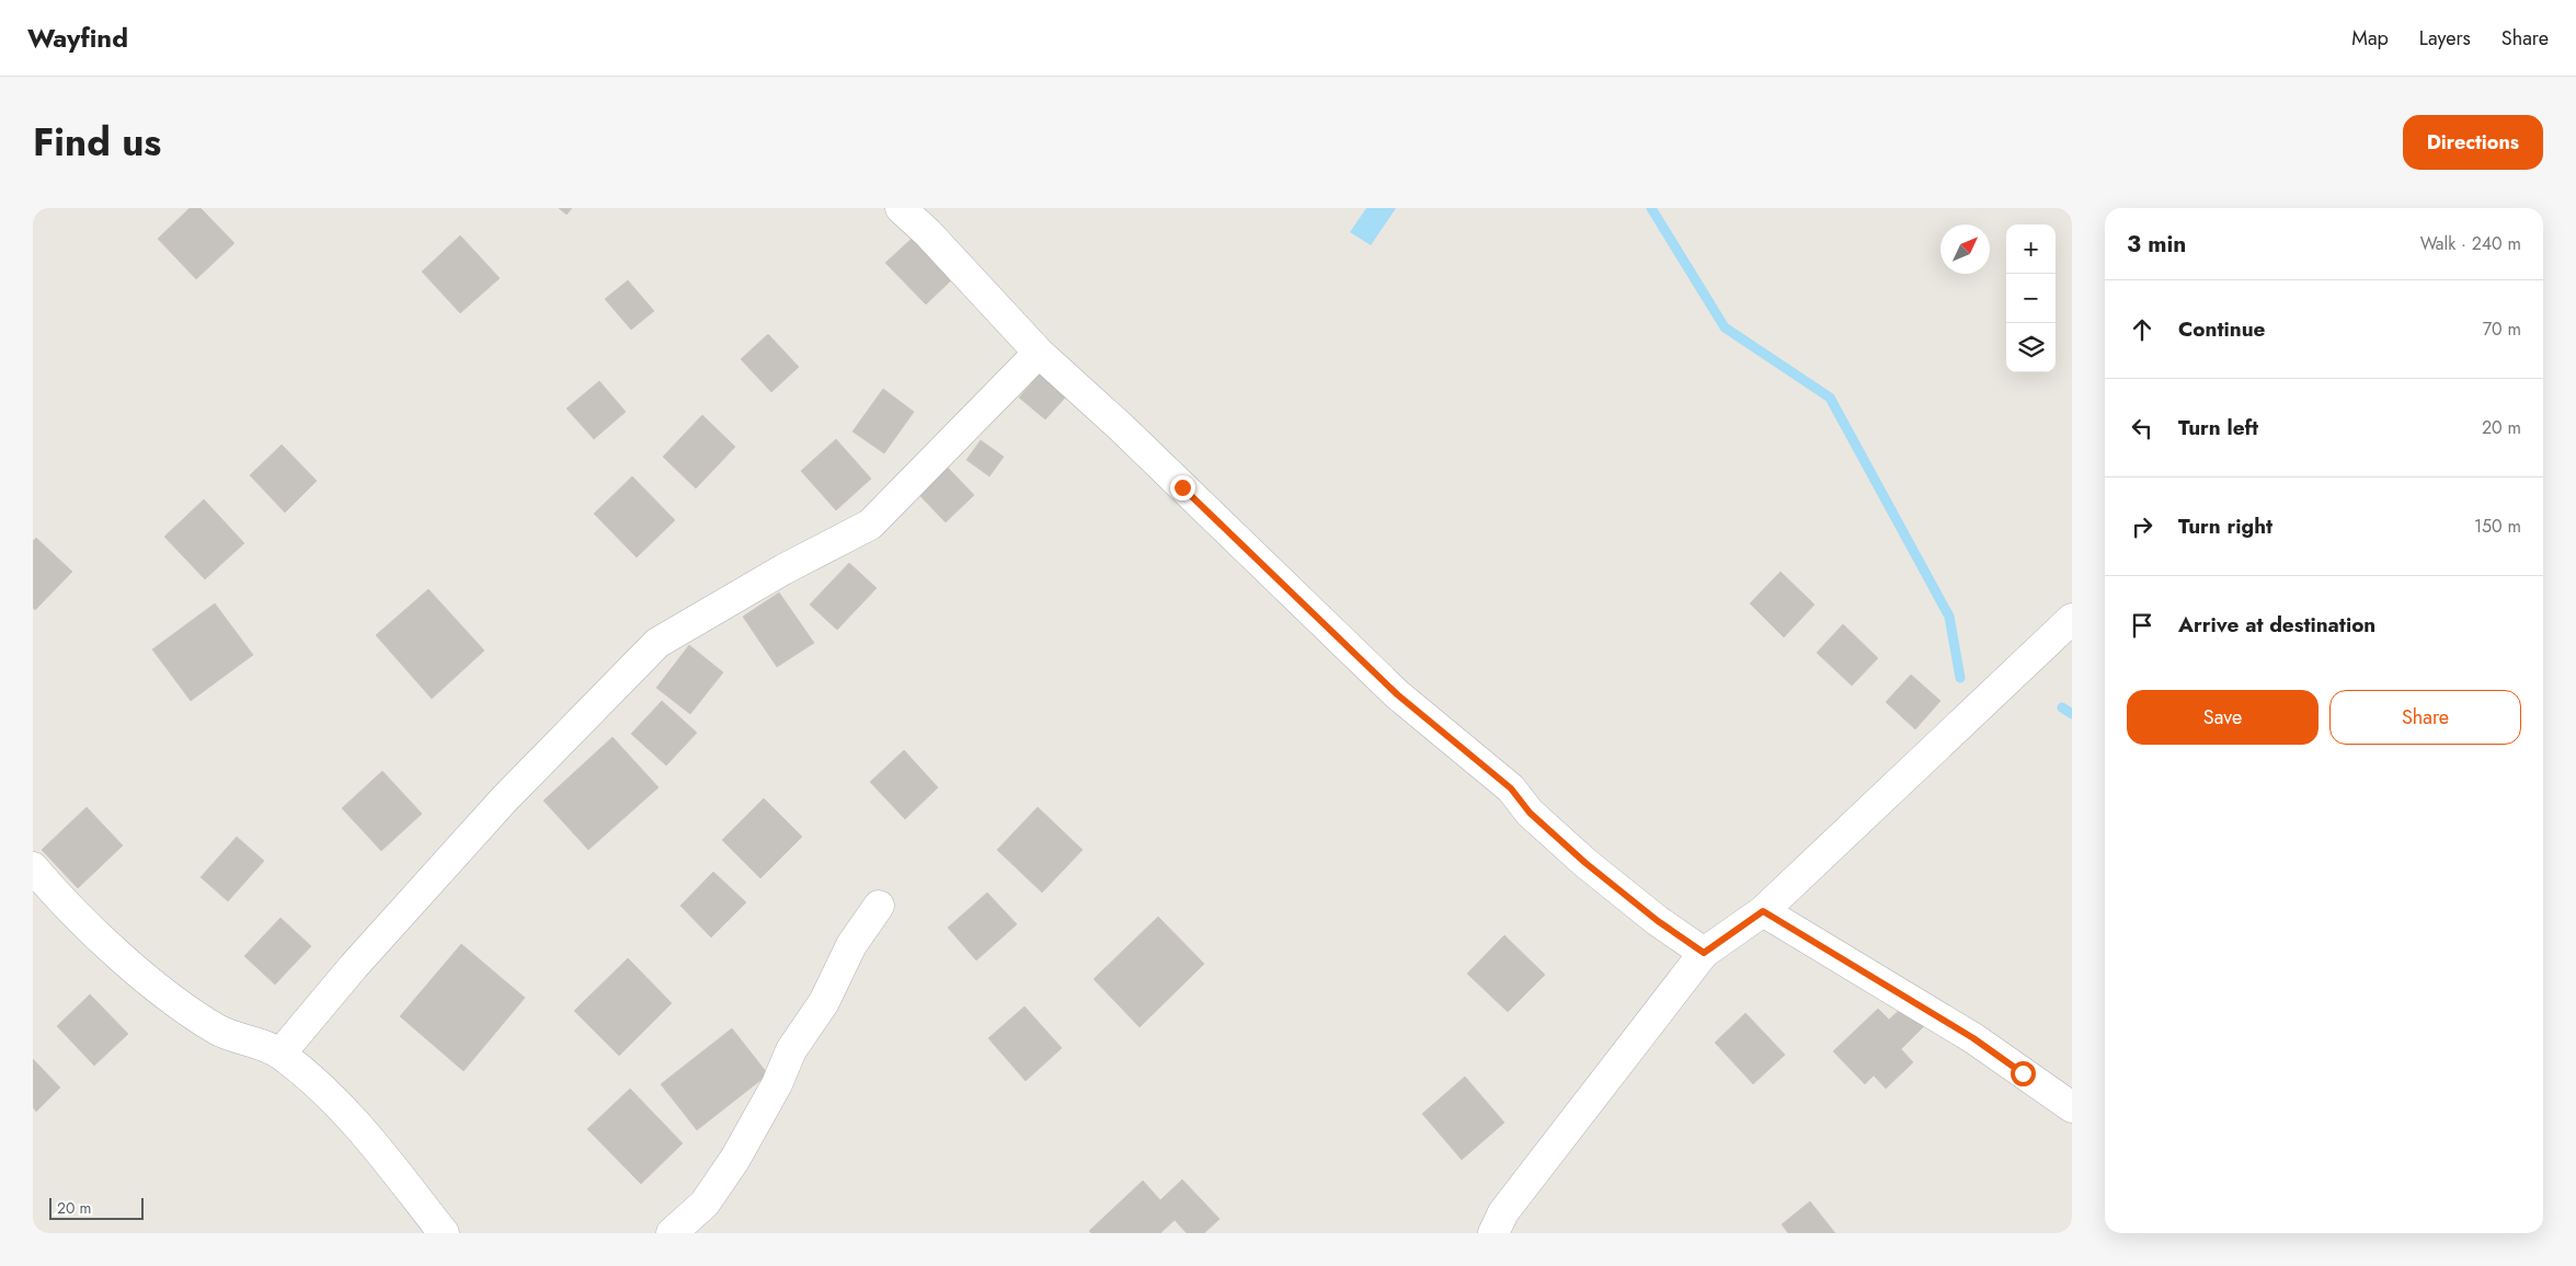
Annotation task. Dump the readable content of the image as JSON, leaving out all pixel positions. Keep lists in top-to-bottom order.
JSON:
{
  "scale_bar": "20 m",
  "north": "top right",
  "page": {
    "header": "Wayfind",
    "nav": ["Map", "Layers", "Share"],
    "title": "Find us",
    "buttons": [
      "Directions",
      ["Save", "Share"]
    ],
    "heading": ["3 min", "Walk · 240 m"],
    "map_buttons": ["+", "−"],
    "list": [
      ["Continue", "70 m"],
      ["Turn left", "20 m"],
      ["Turn right", "150 m"],
      "Arrive at destination"
    ],
    "scale": "20 m"
  }
}
